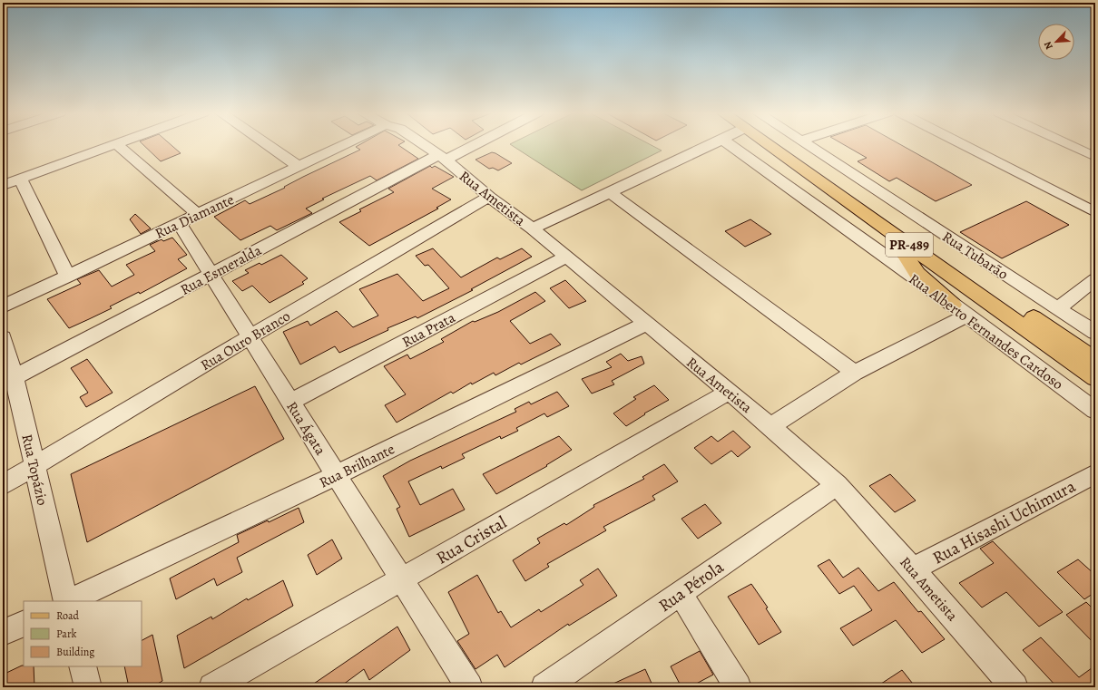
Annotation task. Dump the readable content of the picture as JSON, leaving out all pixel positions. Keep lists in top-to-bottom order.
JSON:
{
  "streets": {
    "main road": ["PR-489"],
    "street": [
      "Rua Ametista",
      "Rua Diamante",
      "Rua Tubarão",
      "Rua Esmeralda",
      "Rua Prata",
      "Rua Alberto Fernandes Cardoso",
      "Rua Ouro Branco",
      "Rua Ágata",
      "Rua Brilhante",
      "Rua Topázio",
      "Rua Hisashi Uchimura",
      "Rua Cristal",
      "Rua Pérola"
    ]
  },
  "crossings": [
    ["Rua Ametista", "Rua Esmeralda"],
    ["Rua Ametista", "Rua Prata"],
    ["Rua Ametista", "Rua Ouro Branco"],
    ["Rua Ametista", "Rua Brilhante"],
    ["Rua Ametista", "Rua Hisashi Uchimura"],
    ["Rua Ametista", "Rua Cristal"],
    ["Rua Ametista", "Rua Pérola"],
    ["Rua Diamante", "Rua Ágata"],
    ["Rua Esmeralda", "Rua Ágata"],
    ["Rua Esmeralda", "Rua Topázio"],
    ["Rua Prata", "Rua Ágata"],
    ["Rua Ouro Branco", "Rua Ágata"],
    ["Rua Ouro Branco", "Rua Topázio"],
    ["Rua Ágata", "Rua Brilhante"],
    ["Rua Ágata", "Rua Cristal"]
  ],
  "legend": ["Road", "Park", "Building"],
  "north": "bottom left"
}
